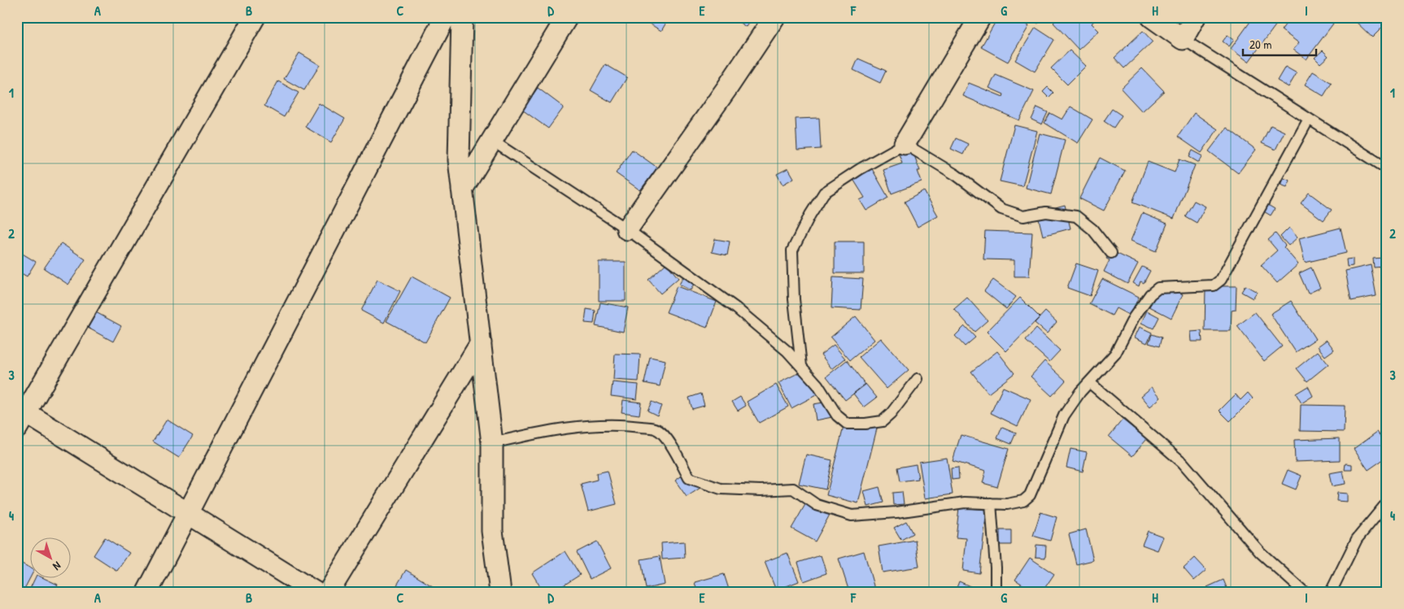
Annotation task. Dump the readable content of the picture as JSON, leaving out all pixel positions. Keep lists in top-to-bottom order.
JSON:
{
  "scale_bar": "20 m",
  "north": "bottom right",
  "grid": {
    "columns": [
      "A",
      "B",
      "C",
      "D",
      "E",
      "F",
      "G",
      "H",
      "I"
    ],
    "rows": [
      "1",
      "2",
      "3",
      "4"
    ]
  }
}
